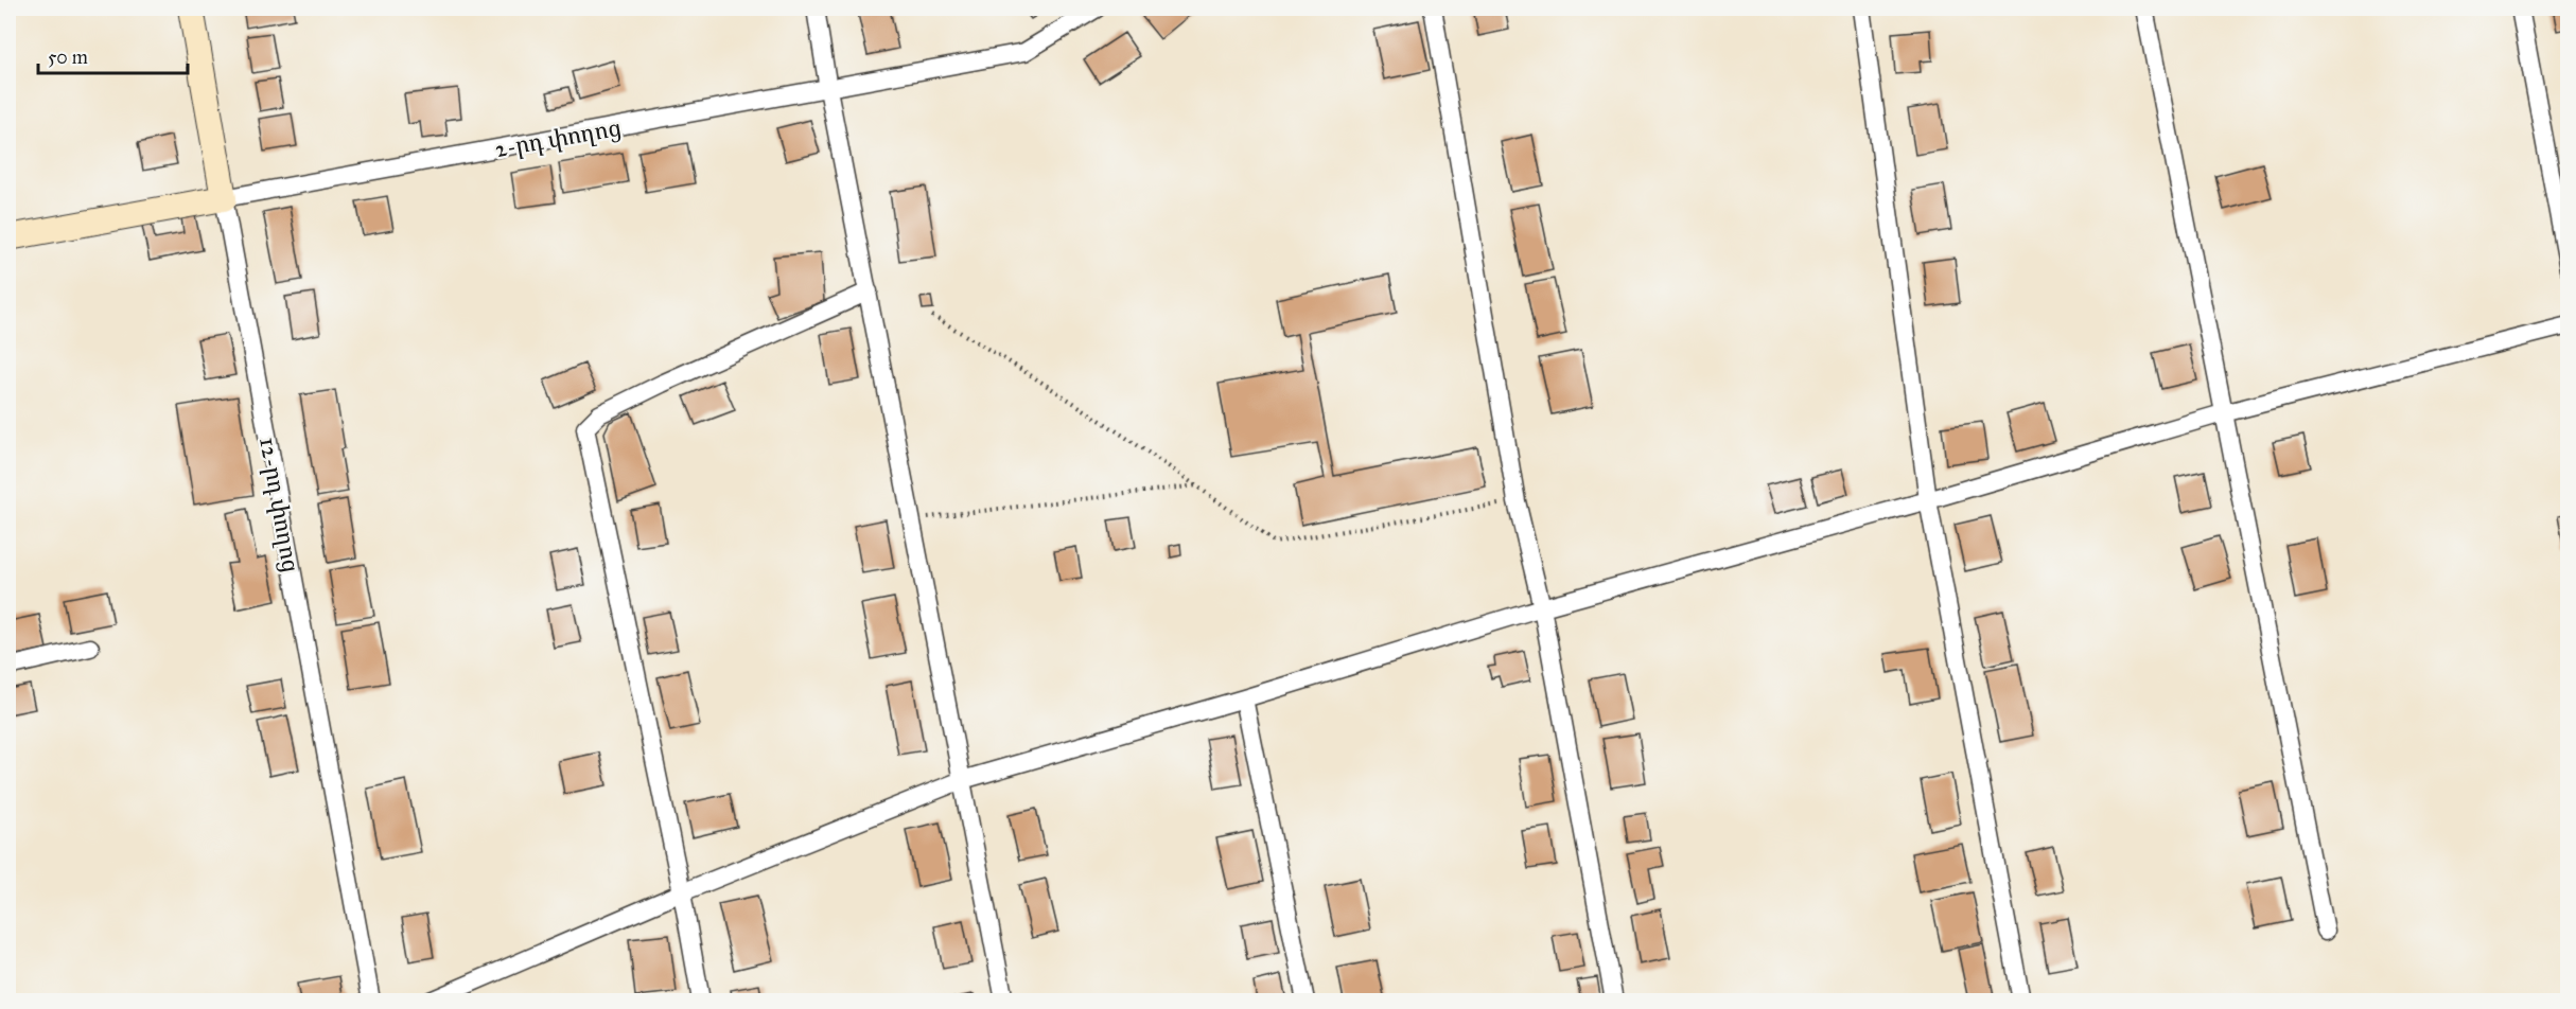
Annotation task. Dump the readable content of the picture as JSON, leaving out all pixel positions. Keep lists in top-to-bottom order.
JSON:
{
  "streets": {
    "street": ["2-րդ փողոց", "12-րդ փողոց"]
  },
  "crossings": [
    ["2-րդ փողոց", "12-րդ փողոց"]
  ],
  "scale_bar": "50 m"
}
